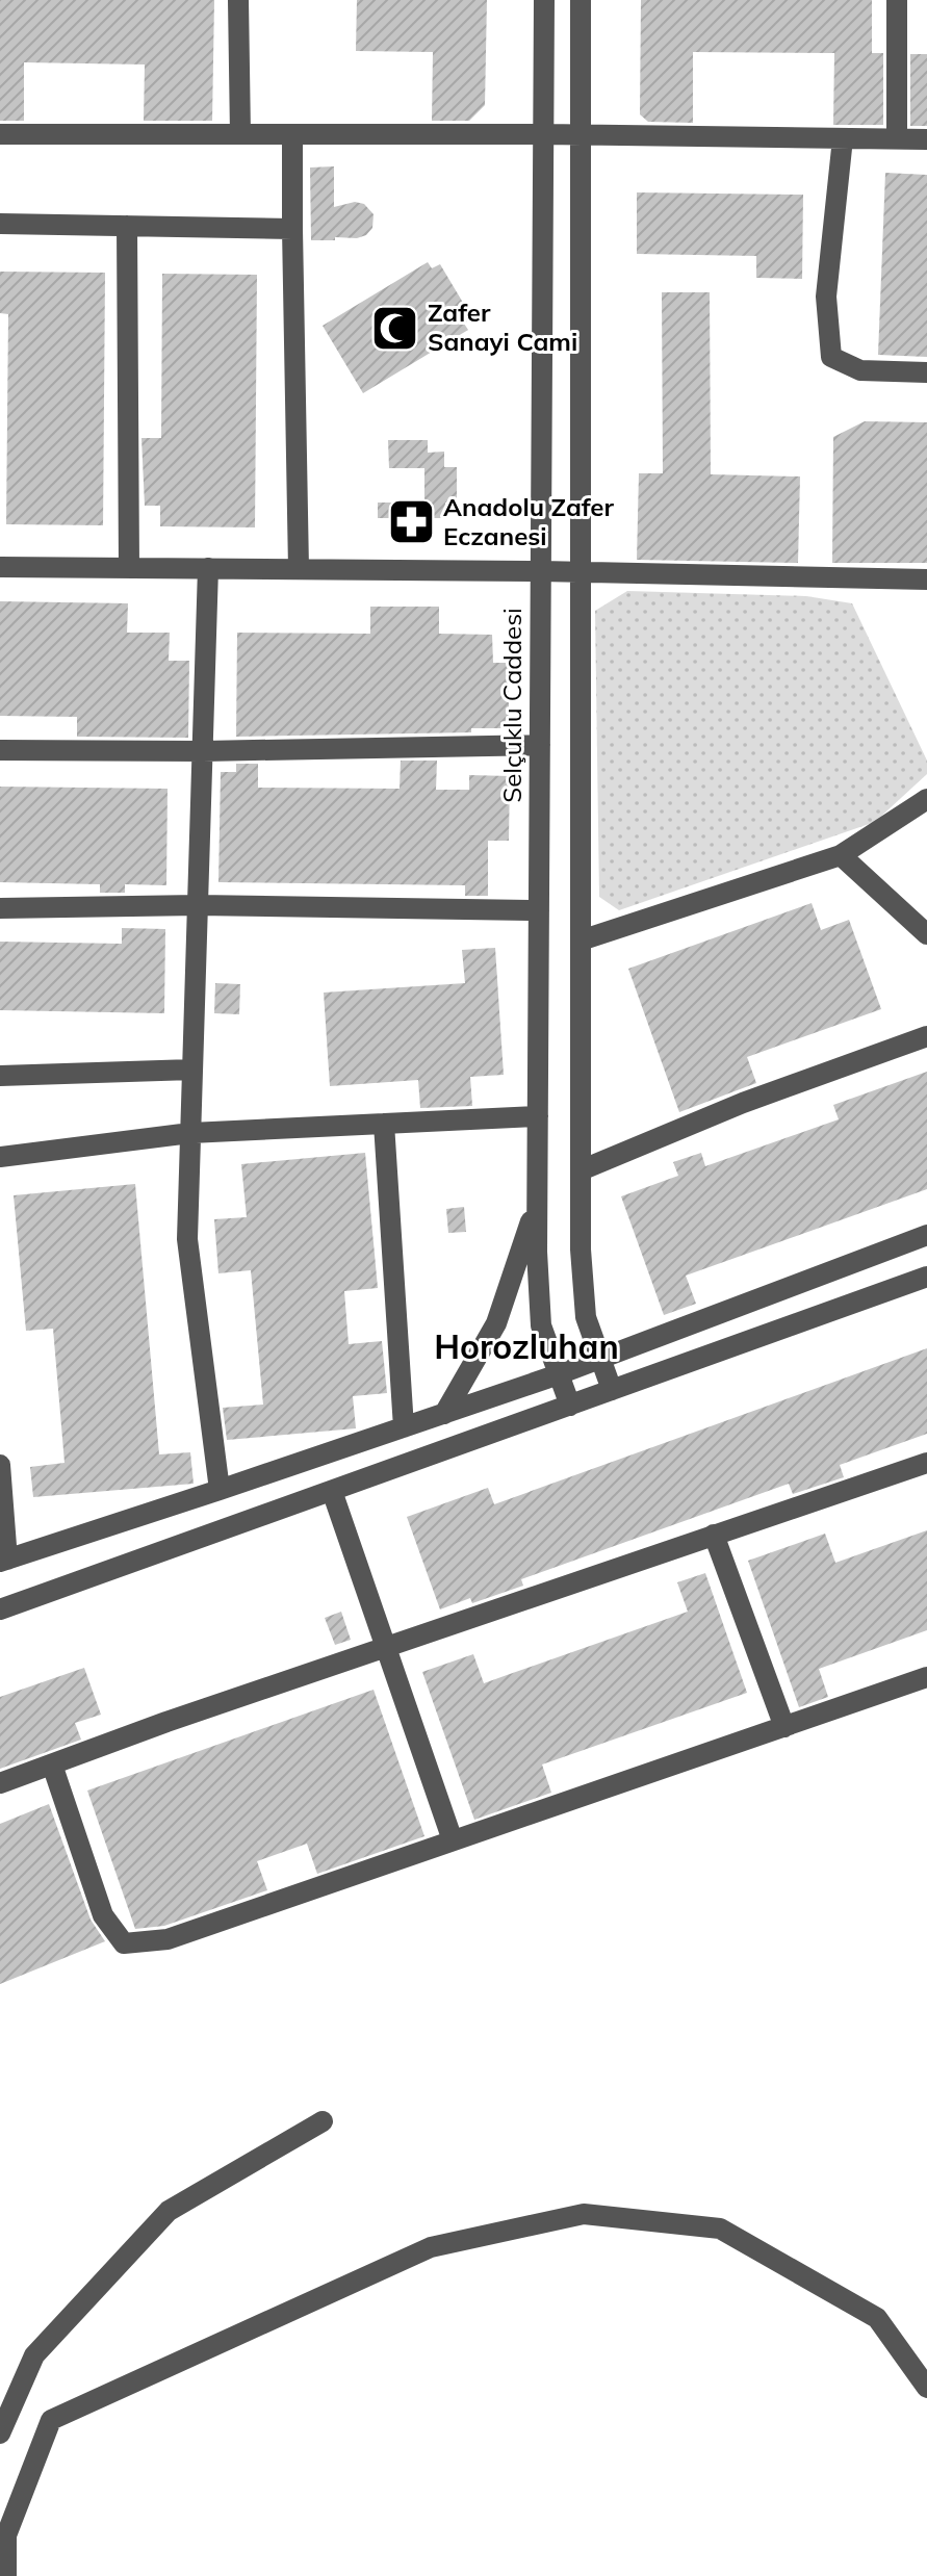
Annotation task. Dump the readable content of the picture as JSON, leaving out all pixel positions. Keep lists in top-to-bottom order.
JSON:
{
  "streets": {
    "street": ["Selçuklu Caddesi"]
  },
  "districts": ["Horozluhan"],
  "places": {
    "mosque": ["Zafer Sanayi Cami"],
    "pharmacy": ["Anadolu Zafer Eczanesi"]
  }
}
